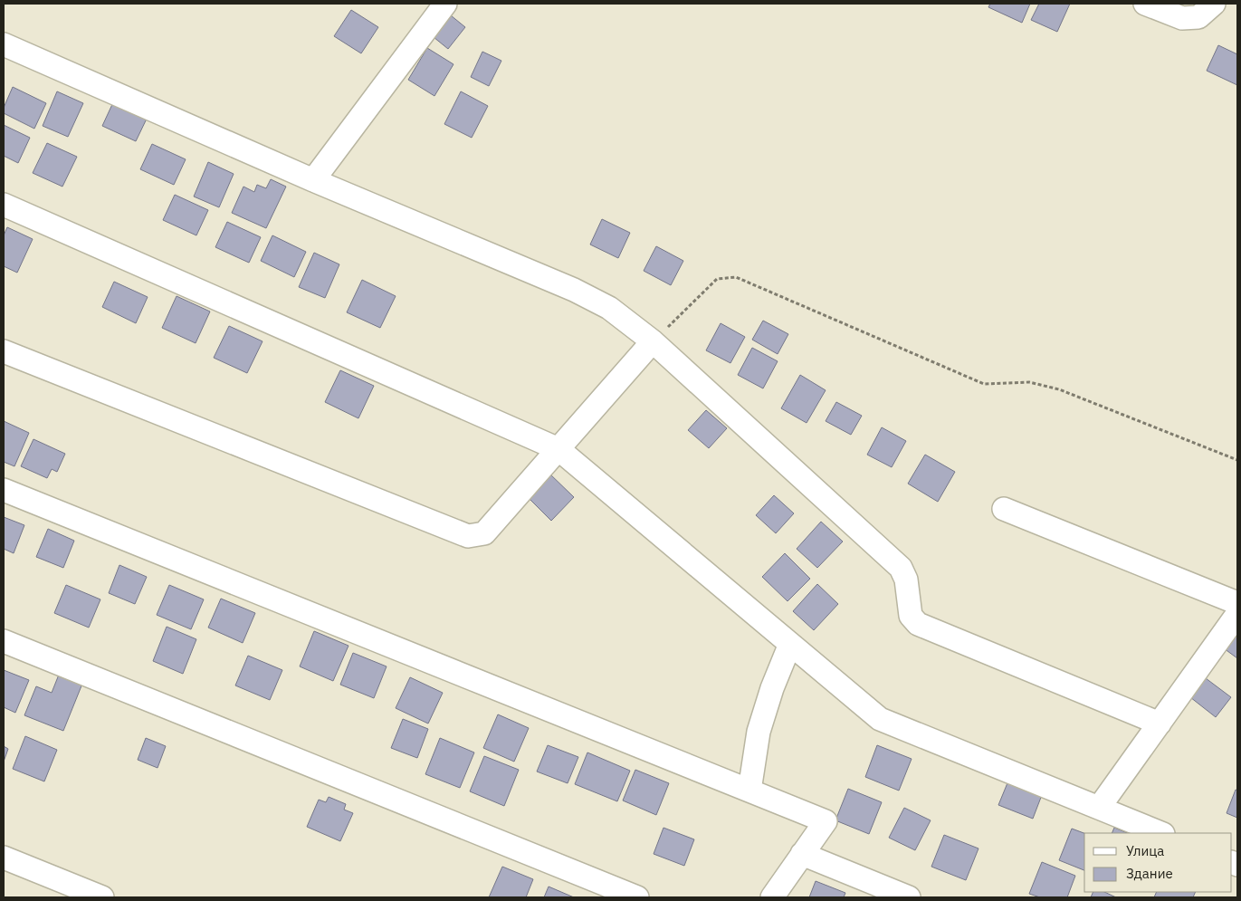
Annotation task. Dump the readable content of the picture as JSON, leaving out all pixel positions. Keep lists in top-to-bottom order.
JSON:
{
  "legend": ["Улица", "Здание"]
}
